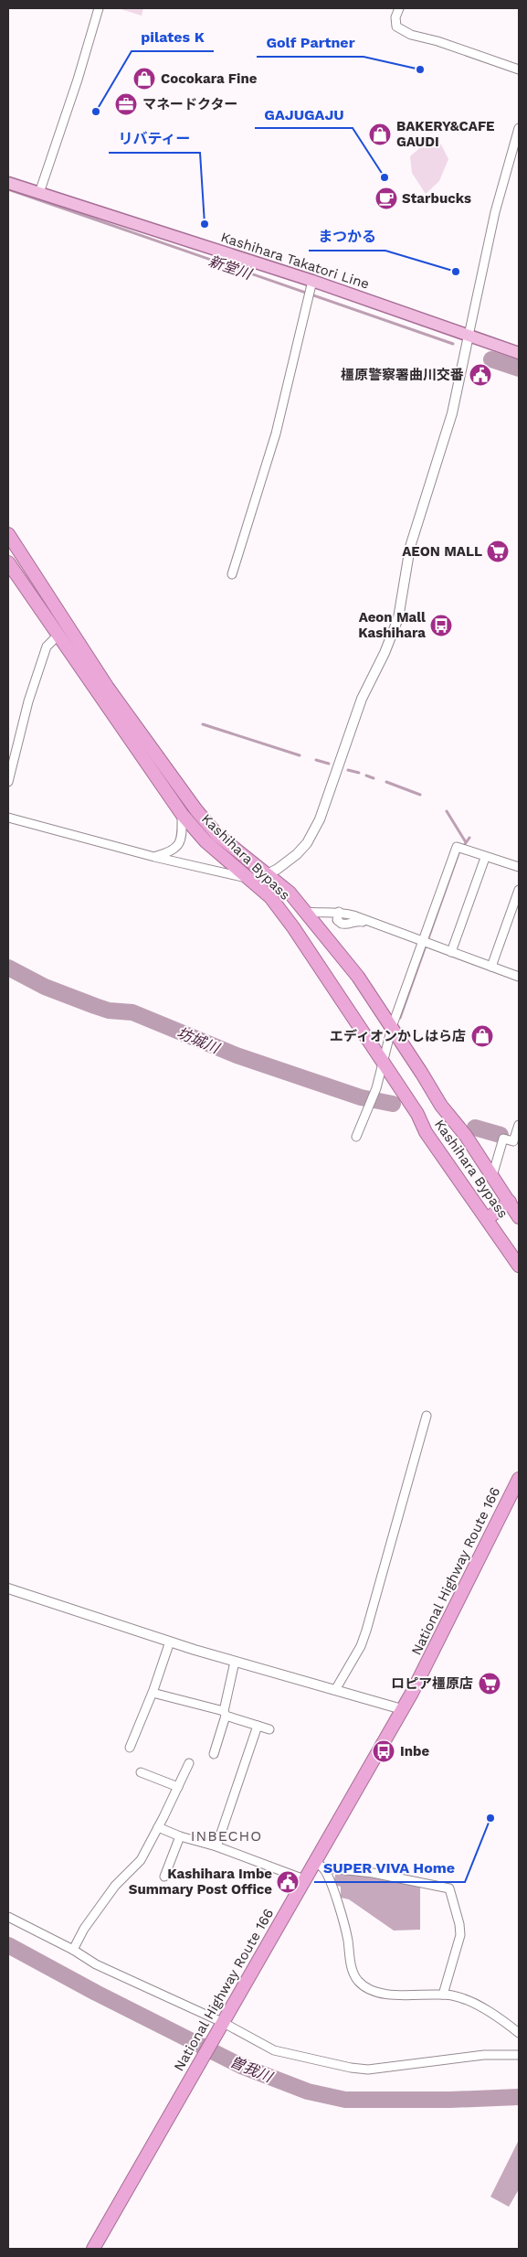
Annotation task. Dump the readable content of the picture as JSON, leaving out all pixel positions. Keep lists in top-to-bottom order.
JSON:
{
  "streets": {
    "highway": ["Kashihara Bypass", "National Highway Route 166"],
    "main road": ["Kashihara Takatori Line"]
  },
  "districts": ["INBECHO"],
  "water": ["新堂川", "坊城川", "曽我川"],
  "places": {
    "other": [
      "Golf Partner",
      "pilates K",
      "GAJUGAJU",
      "リバティー",
      "まつかる",
      "SUPER VIVA Home"
    ],
    "shop": ["Cocokara Fine", "BAKERY&CAFE GAUDI", "エディオンかしはら店"],
    "office": ["マネードクター"],
    "cafe": ["Starbucks"],
    "public building": ["橿原警察署曲川交番", "Kashihara Imbe Summary Post Office"],
    "supermarket": ["AEON MALL", "ロピア橿原店"],
    "bus stop": ["Aeon Mall Kashihara", "Inbe"]
  }
}
